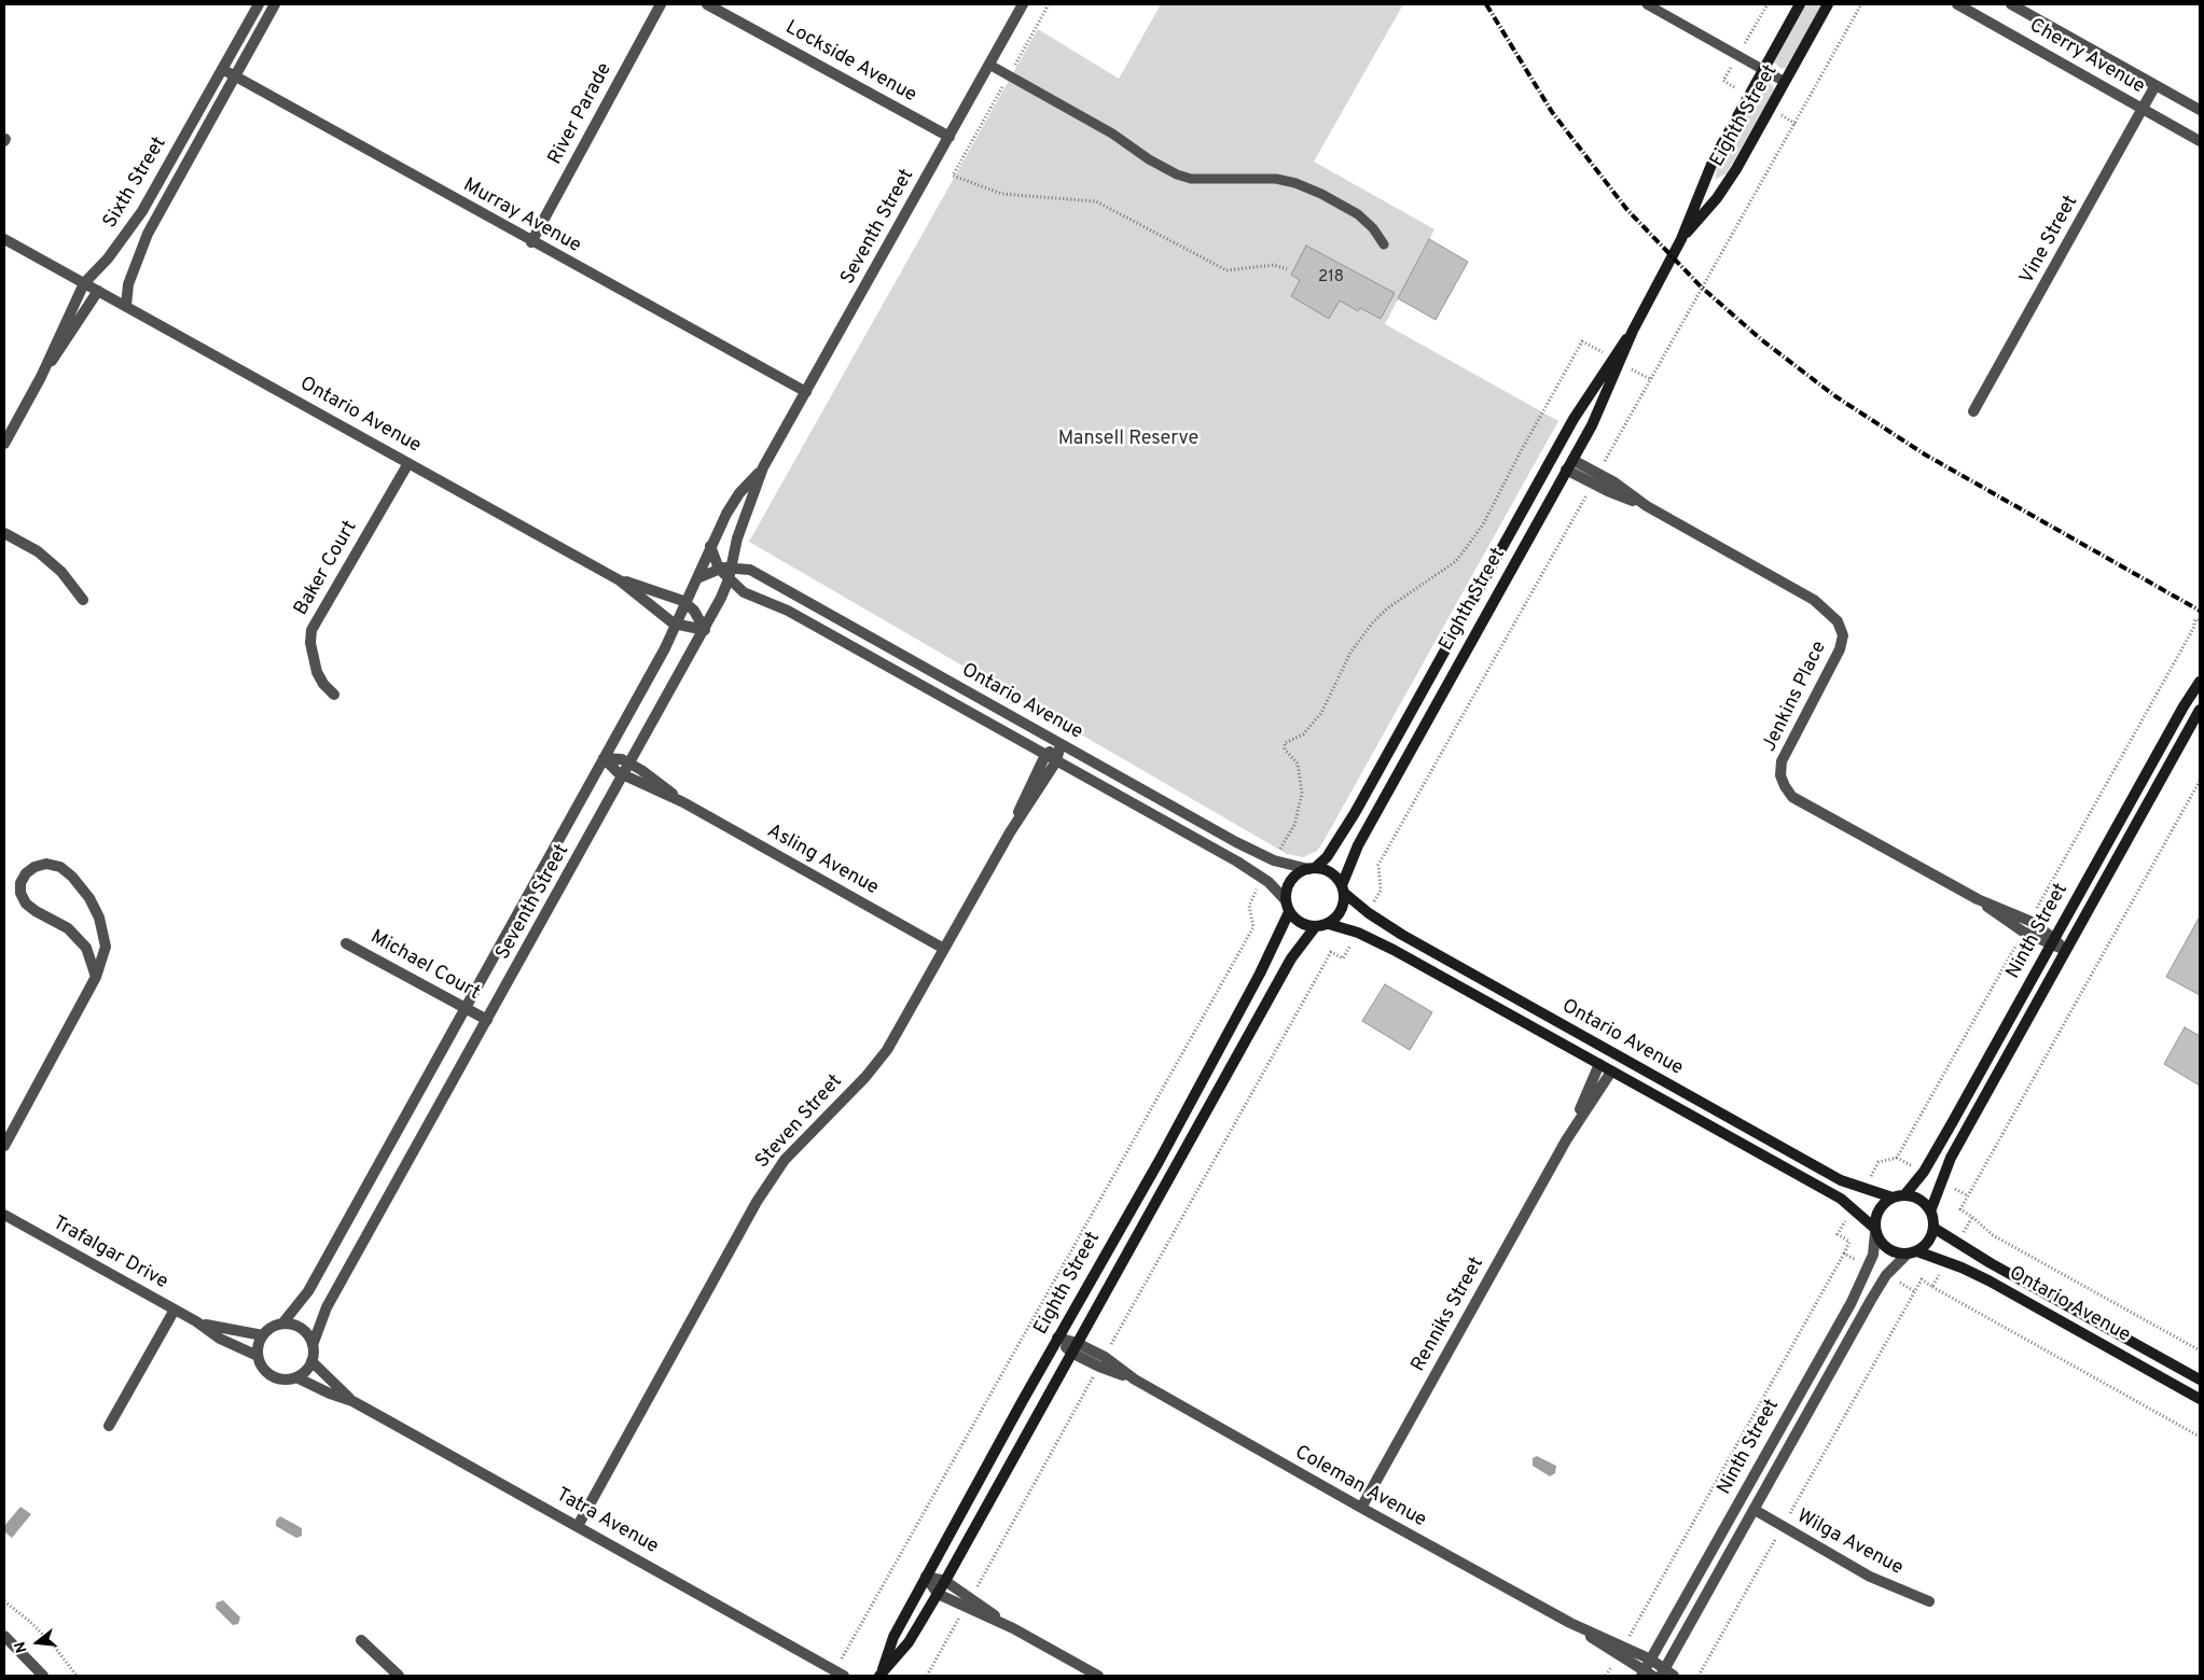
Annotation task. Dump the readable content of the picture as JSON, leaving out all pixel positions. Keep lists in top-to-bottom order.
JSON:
{
  "streets": {
    "street": [
      "Cherry Avenue",
      "Lockside Avenue",
      "River Parade",
      "Eighth Street",
      "Sixth Street",
      "Murray Avenue",
      "Seventh Street",
      "Vine Street",
      "Ontario Avenue",
      "Baker Court",
      "Jenkins Place",
      "Asling Avenue",
      "Ninth Street",
      "Michael Court",
      "Steven Street",
      "Trafalgar Drive",
      "Renniks Street",
      "Coleman Avenue",
      "Tatra Avenue",
      "Wilga Avenue"
    ]
  },
  "crossings": [
    ["Cherry Avenue", "Vine Street"],
    ["Lockside Avenue", "Seventh Street"],
    ["River Parade", "Murray Avenue"],
    ["Eighth Street", "Ontario Avenue"],
    ["Eighth Street", "Jenkins Place"],
    ["Eighth Street", "Coleman Avenue"],
    ["Sixth Street", "Murray Avenue"],
    ["Sixth Street", "Ontario Avenue"],
    ["Murray Avenue", "Seventh Street"],
    ["Seventh Street", "Ontario Avenue"],
    ["Seventh Street", "Asling Avenue"],
    ["Seventh Street", "Michael Court"],
    ["Seventh Street", "Trafalgar Drive"],
    ["Seventh Street", "Tatra Avenue"],
    ["Ontario Avenue", "Baker Court"],
    ["Ontario Avenue", "Ninth Street"],
    ["Ontario Avenue", "Steven Street"],
    ["Ontario Avenue", "Renniks Street"],
    ["Jenkins Place", "Ninth Street"],
    ["Asling Avenue", "Steven Street"],
    ["Ninth Street", "Coleman Avenue"],
    ["Ninth Street", "Wilga Avenue"],
    ["Steven Street", "Tatra Avenue"],
    ["Trafalgar Drive", "Tatra Avenue"],
    ["Renniks Street", "Coleman Avenue"]
  ],
  "parks": ["Mansell Reserve"],
  "house_numbers": ["218"],
  "north": "left"
}
